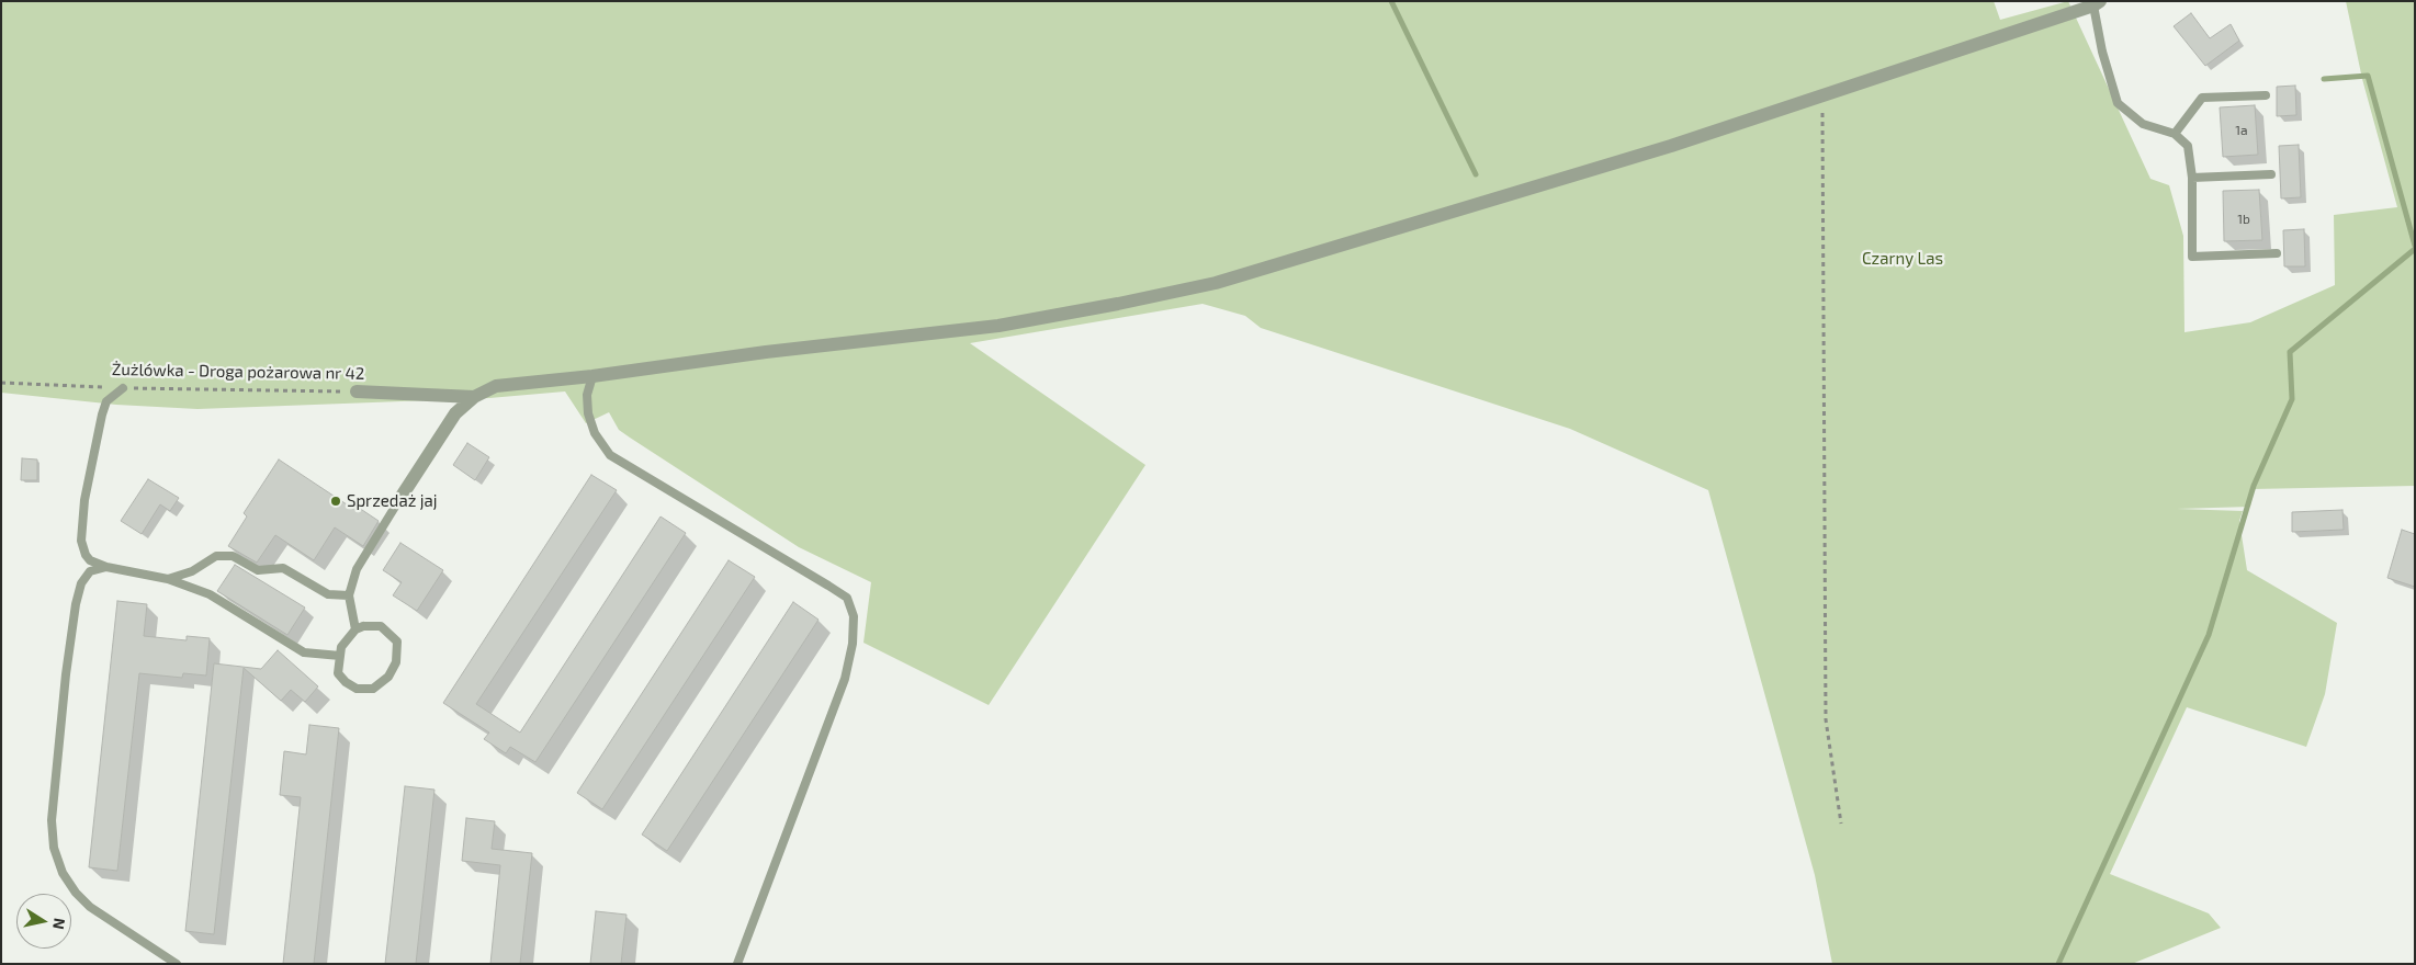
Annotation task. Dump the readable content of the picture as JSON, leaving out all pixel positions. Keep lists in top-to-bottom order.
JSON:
{
  "streets": {
    "street": ["Żużlówka - Droga pożarowa nr 42"]
  },
  "parks": ["Czarny Las"],
  "places": ["Sprzedaż jaj"],
  "house_numbers": ["1a", "1b"],
  "north": "right"
}
